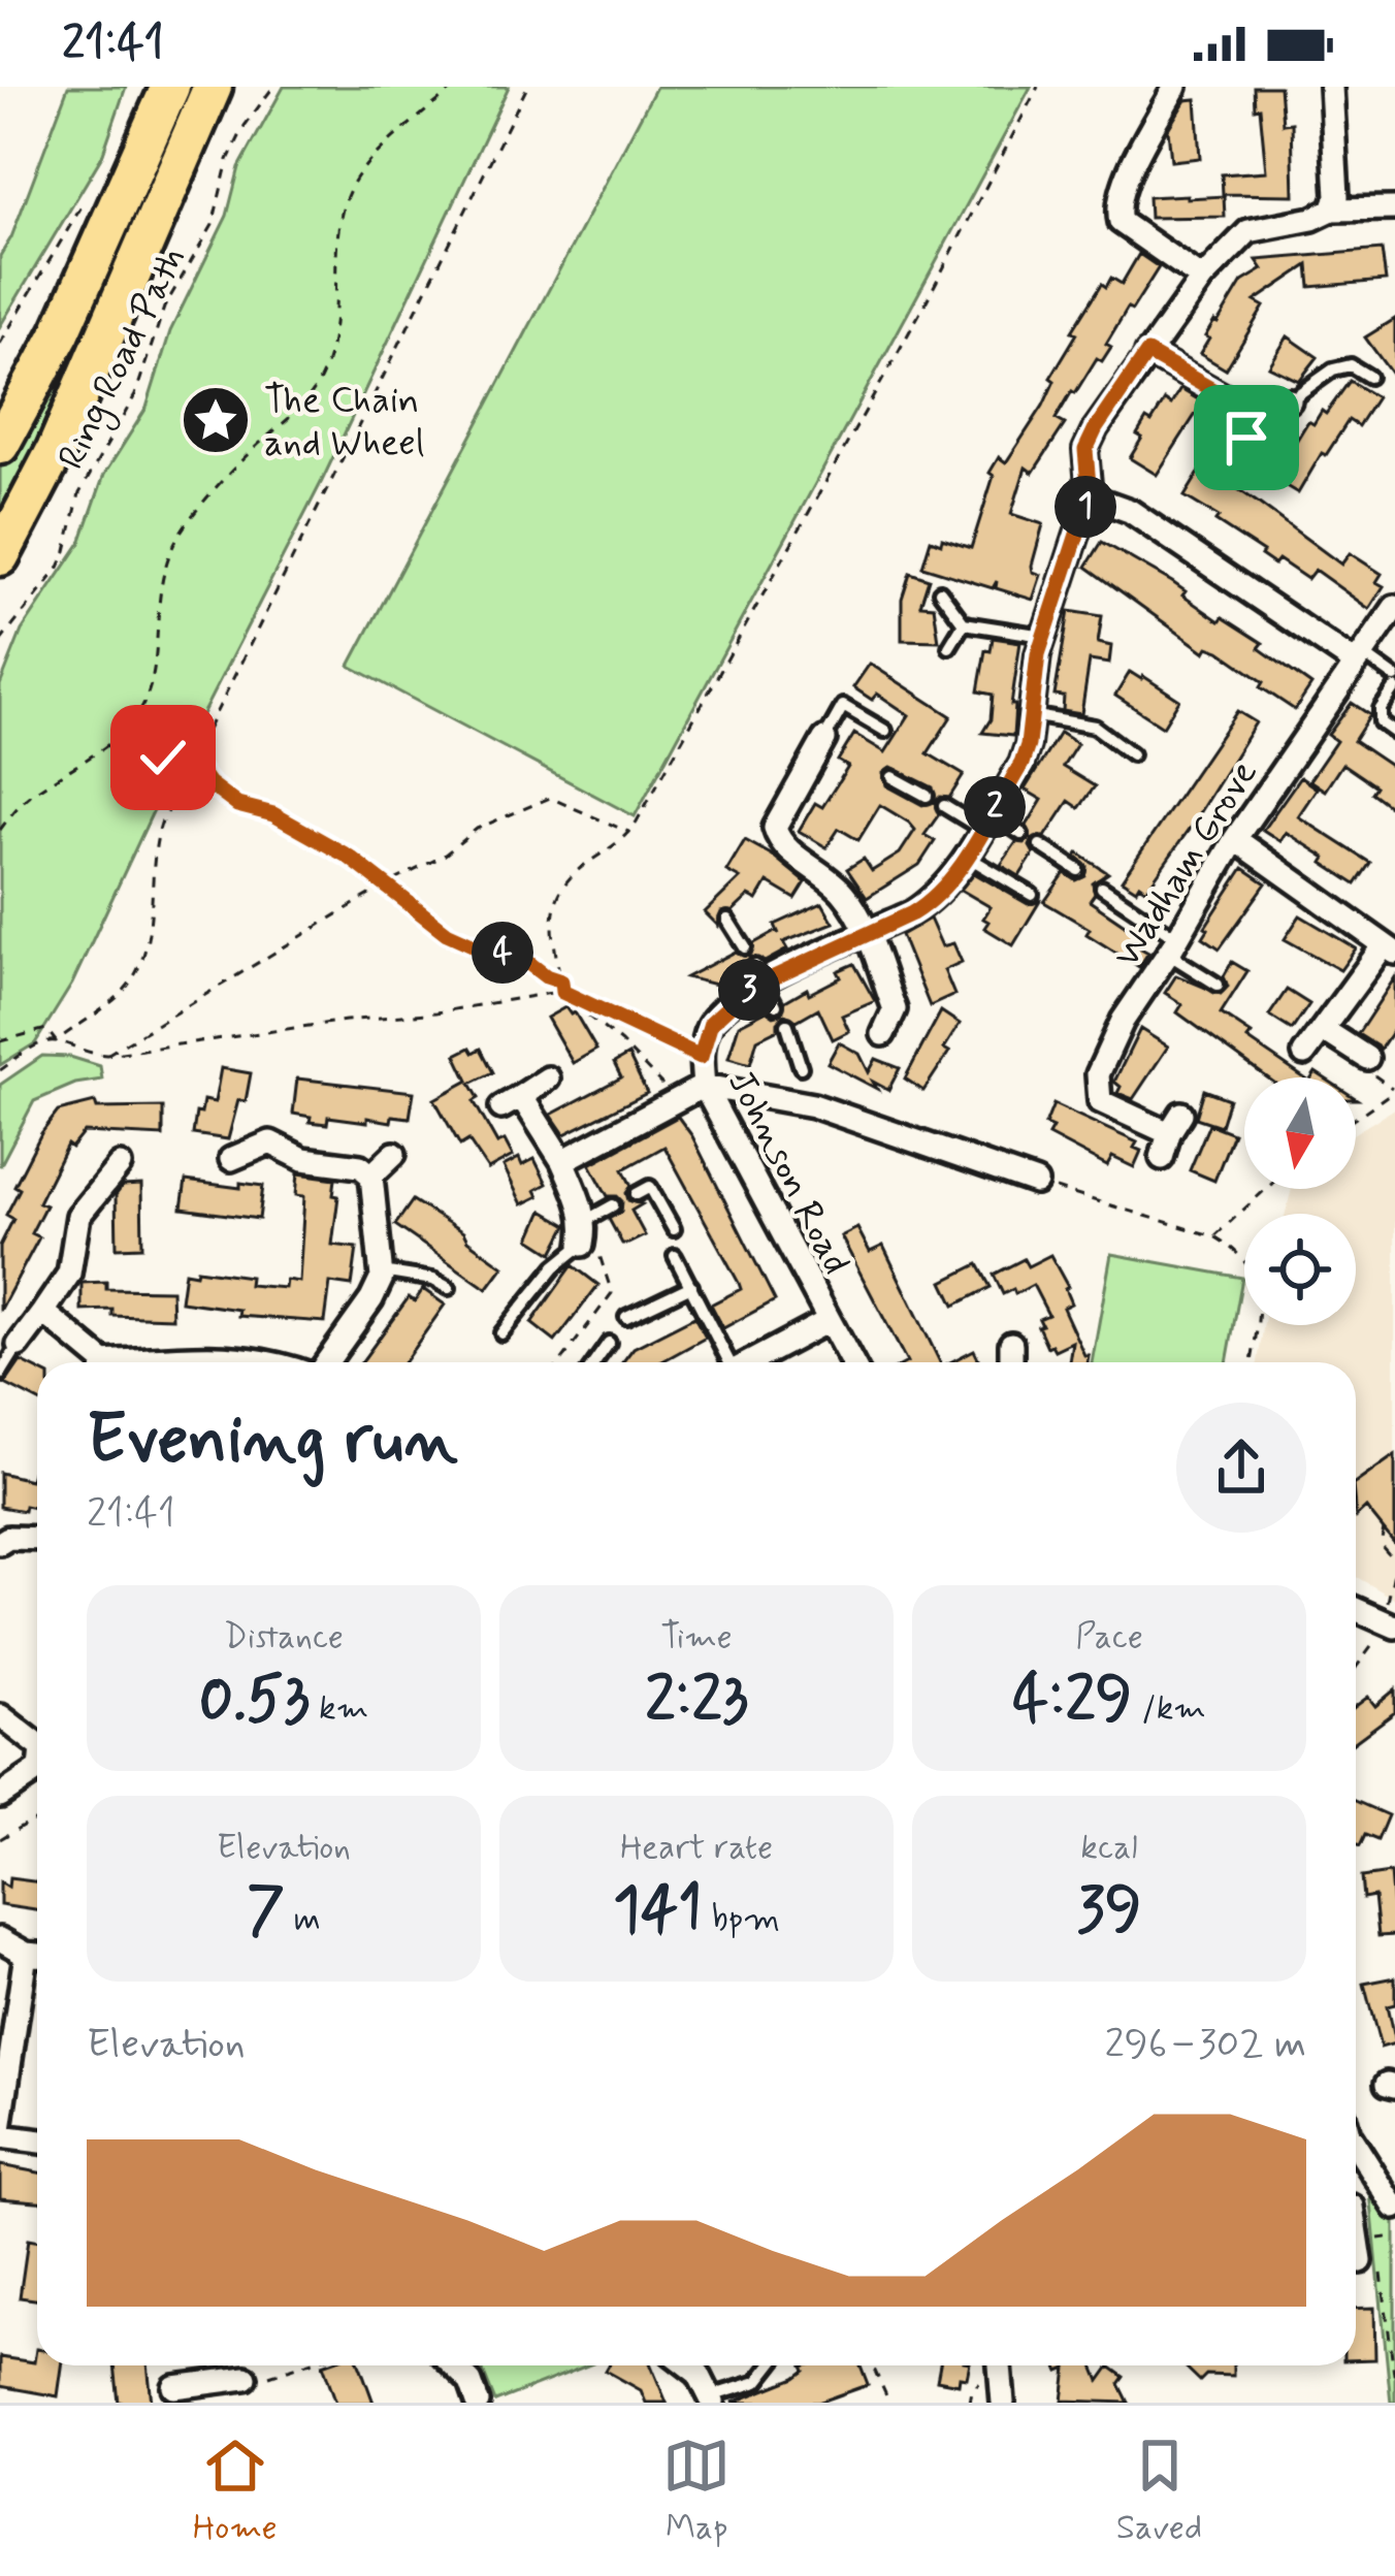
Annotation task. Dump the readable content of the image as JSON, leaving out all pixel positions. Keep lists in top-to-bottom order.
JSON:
{
  "streets": {
    "street": ["Wadham Grove", "Johnson Road"],
    "path": ["Ring Road Path"]
  },
  "places": {
    "place": ["The Chain and Wheel"]
  },
  "north": "bottom",
  "page": {
    "status": "21:41",
    "pins": [
      "1",
      "2",
      "4",
      "3"
    ],
    "heading": ["Evening run", "21:41"],
    "stats": [
      ["Distance", "0.53 km"],
      ["Time", "2:23"],
      ["Pace", "4:29 /km"],
      ["Elevation", "7 m"],
      ["Heart rate", "141 bpm"],
      ["kcal", "39"]
    ],
    "chart": ["Elevation", "296–302 m"],
    "tabs": ["Home", "Map", "Saved"]
  }
}
